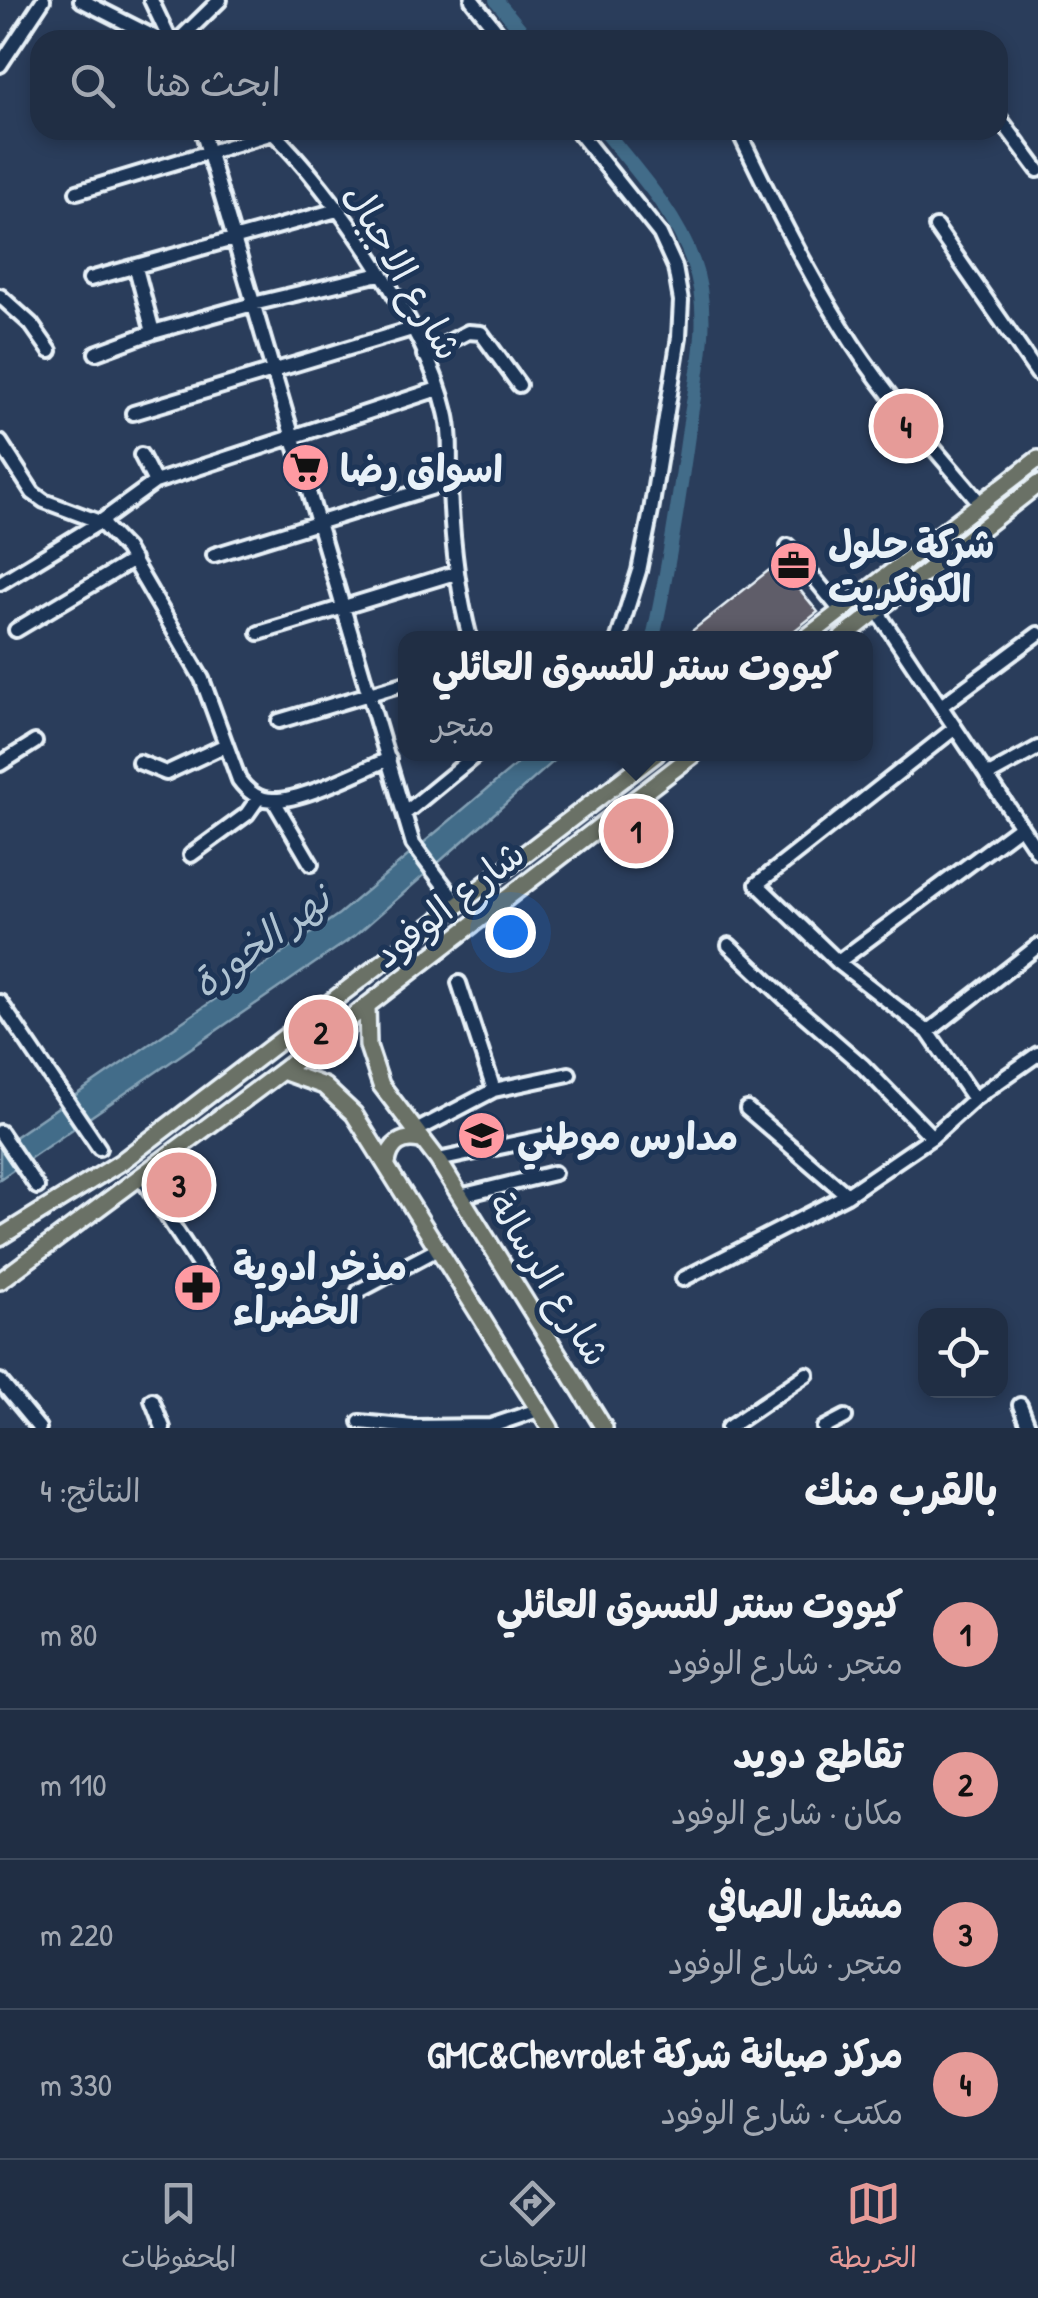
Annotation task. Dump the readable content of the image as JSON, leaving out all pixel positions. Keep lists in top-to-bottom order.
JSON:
{
  "streets": {
    "main road": ["شارع الوفود", "شارع الرسالة"],
    "street": ["شارع الاجبال"]
  },
  "crossings": [
    ["شارع الوفود", "شارع الرسالة"]
  ],
  "water": ["نهر الخورة"],
  "places": {
    "supermarket": ["اسواق رضا"],
    "office": ["شركة حلول الكونكريت"],
    "school or university": ["مدارس موطني"],
    "pharmacy": ["مذخر ادوية الخضراء"]
  },
  "page": {
    "search": "ابحث هنا",
    "pins": [
      "4",
      "1",
      "2",
      "3"
    ],
    "popup": ["كيووت سنتر للتسوق العائلي", "متجر"],
    "heading": ["بالقرب منك", "النتائج: 4"],
    "list": [
      {
        "mark": "1",
        "name": "كيووت سنتر للتسوق العائلي",
        "note": "متجر · شارع الوفود",
        "value": "80 m"
      },
      {
        "mark": "2",
        "name": "تقاطع دويد",
        "note": "مكان · شارع الوفود",
        "value": "110 m"
      },
      {
        "mark": "3",
        "name": "مشتل الصافي",
        "note": "متجر · شارع الوفود",
        "value": "220 m"
      },
      {
        "mark": "4",
        "name": "مركز صيانة شركة GMC&Chevrolet",
        "note": "مكتب · شارع الوفود",
        "value": "330 m"
      }
    ],
    "nav": ["الخريطة", "الاتجاهات", "المحفوظات"]
  }
}
